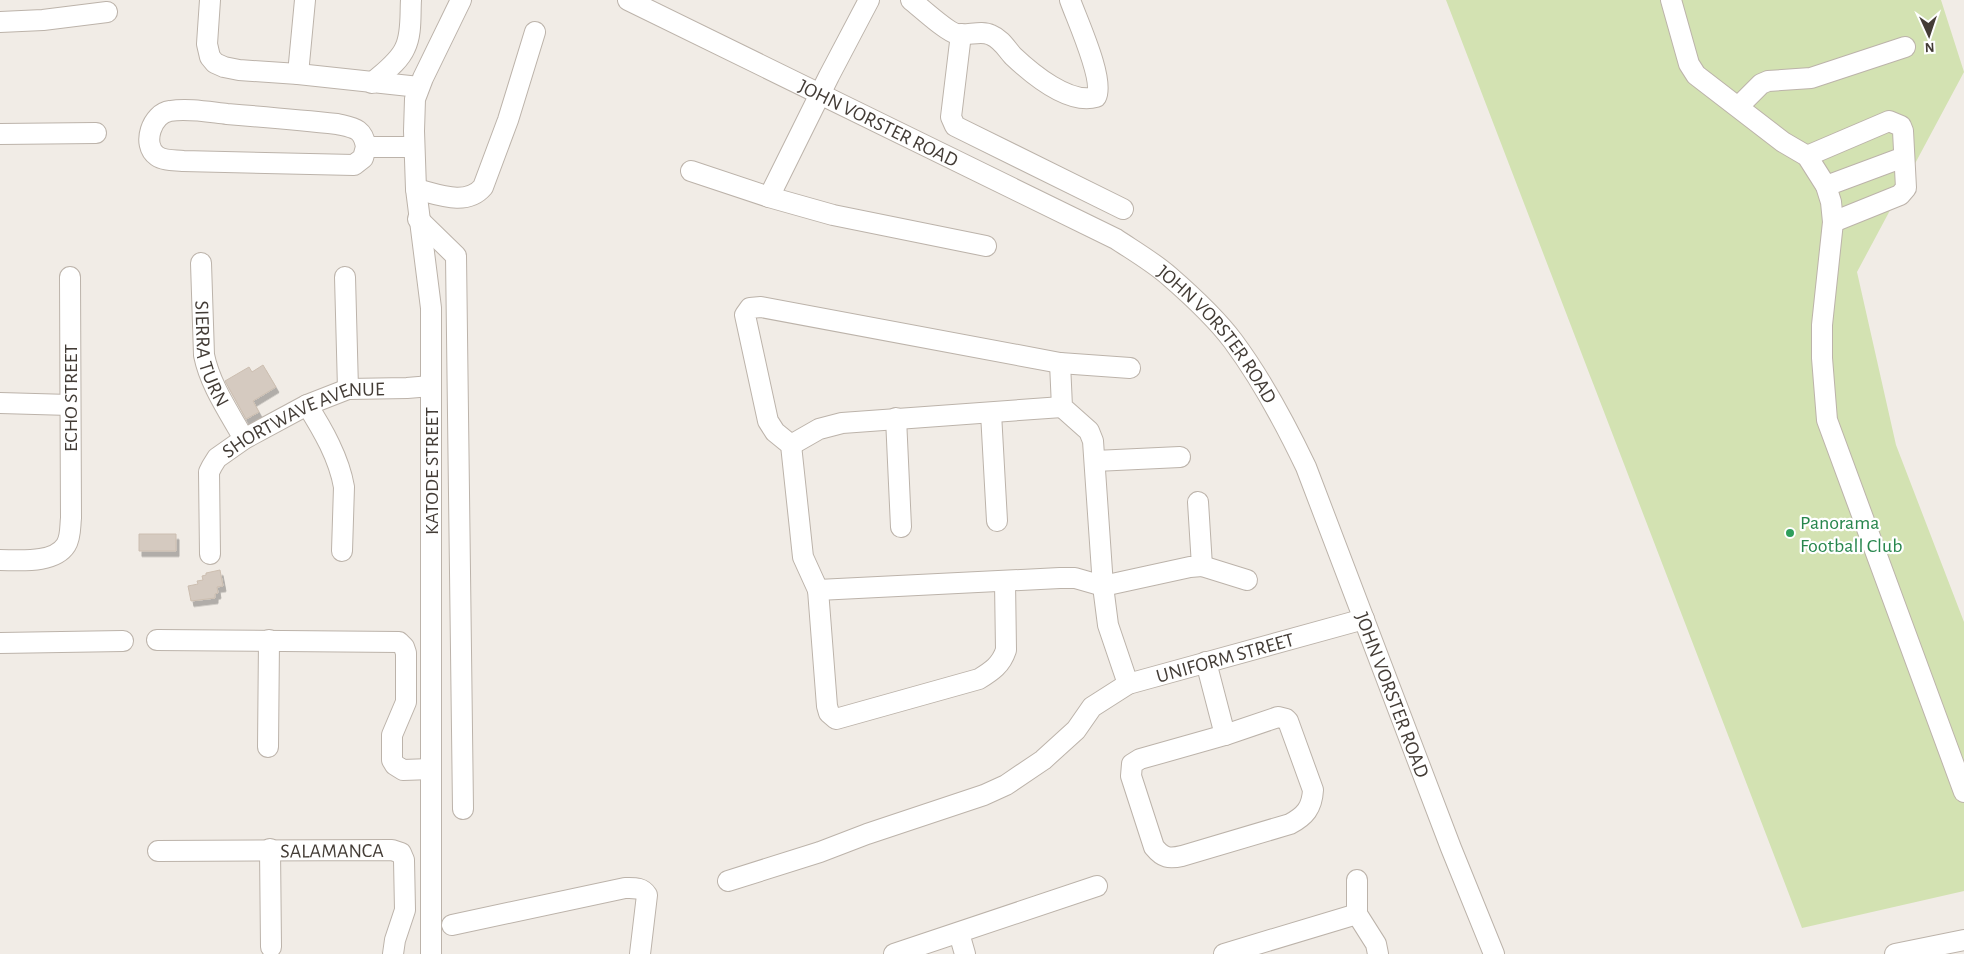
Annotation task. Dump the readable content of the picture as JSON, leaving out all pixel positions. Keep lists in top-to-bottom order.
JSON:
{
  "streets": {
    "street": [
      "JOHN VORSTER ROAD",
      "SIERRA TURN",
      "ECHO STREET",
      "SHORTWAVE AVENUE",
      "KATODE STREET",
      "UNIFORM STREET",
      "SALAMANCA"
    ]
  },
  "crossings": [
    ["JOHN VORSTER ROAD", "UNIFORM STREET"],
    ["SIERRA TURN", "SHORTWAVE AVENUE"],
    ["SHORTWAVE AVENUE", "KATODE STREET"]
  ],
  "places": ["Panorama Football Club"],
  "north": "bottom"
}
